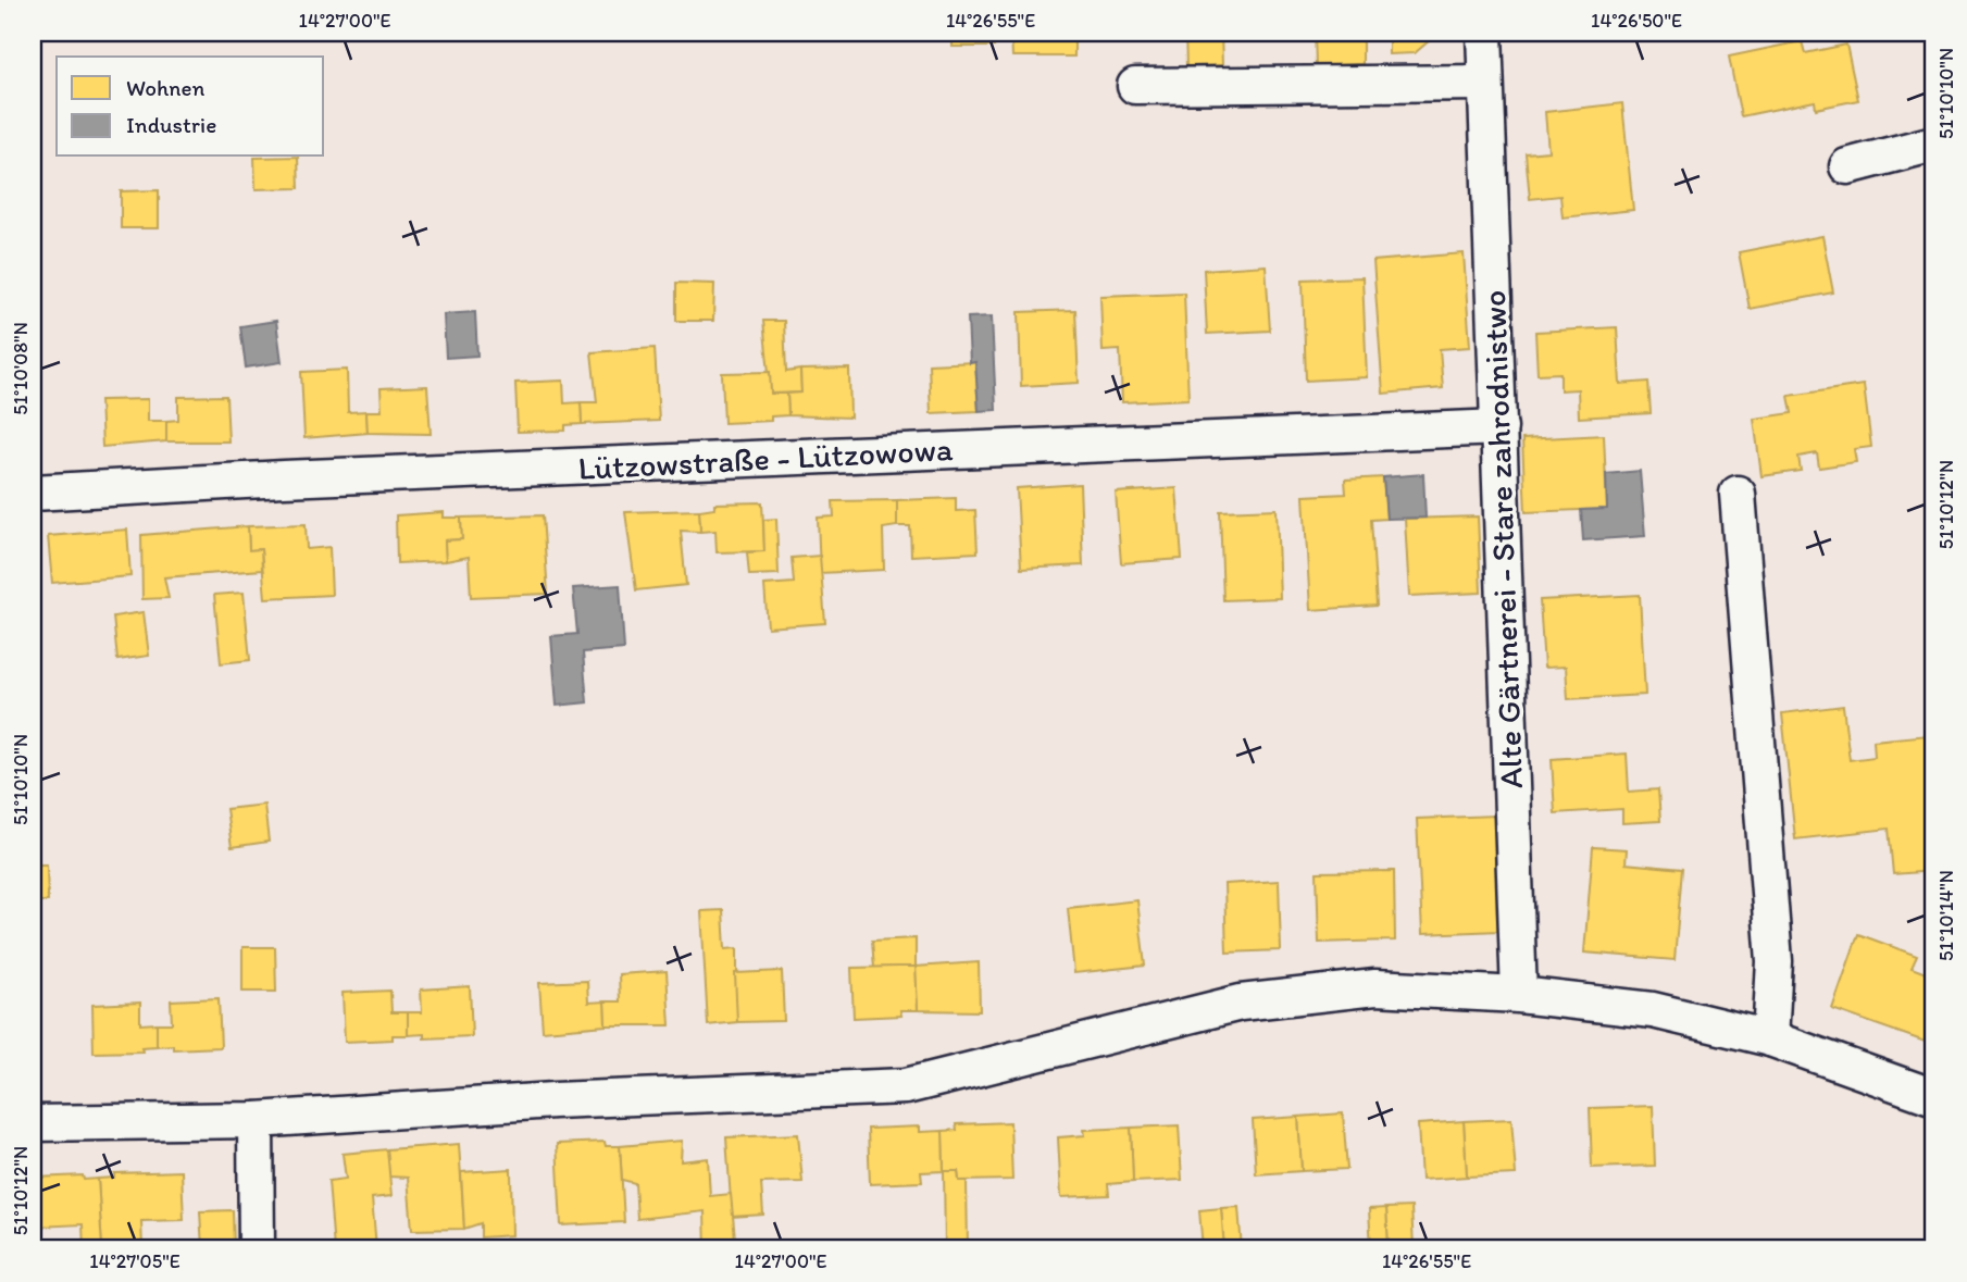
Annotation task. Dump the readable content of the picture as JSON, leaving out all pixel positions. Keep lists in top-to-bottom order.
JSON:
{
  "streets": {
    "street": ["Lützowstraße - Lützowowa", "Alte Gärtnerei - Stare zahrodnistwo"]
  },
  "crossings": [
    ["Lützowstraße - Lützowowa", "Alte Gärtnerei - Stare zahrodnistwo"]
  ],
  "legend": ["Wohnen", "Industrie"],
  "coordinates": [
    "14°27'00\"E",
    "14°26'55\"E",
    "14°26'50\"E",
    "51°10'10\"N",
    "51°10'08\"N",
    "51°10'12\"N",
    "51°10'14\"N",
    "14°27'05\"E"
  ]
}
